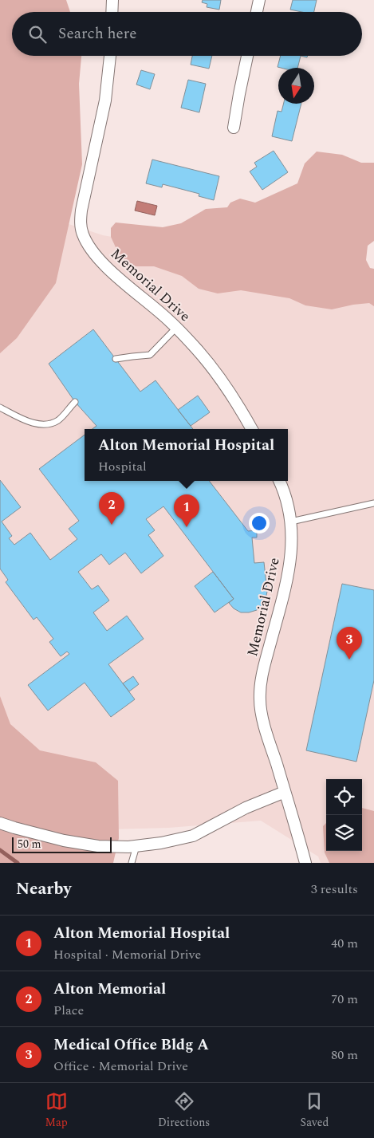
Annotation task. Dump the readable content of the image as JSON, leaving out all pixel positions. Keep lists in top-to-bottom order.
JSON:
{
  "streets": {
    "street": ["Memorial Drive"]
  },
  "scale_bar": "50 m",
  "north": "bottom",
  "page": {
    "search": "Search here",
    "popup": ["Alton Memorial Hospital", "Hospital"],
    "pins": ["2", "1", "3"],
    "scale": "50 m",
    "heading": ["Nearby", "3 results"],
    "list": [
      {
        "mark": "1",
        "name": "Alton Memorial Hospital",
        "note": "Hospital · Memorial Drive",
        "value": "40 m"
      },
      {
        "mark": "2",
        "name": "Alton Memorial",
        "note": "Place",
        "value": "70 m"
      },
      {
        "mark": "3",
        "name": "Medical Office Bldg A",
        "note": "Office · Memorial Drive",
        "value": "80 m"
      }
    ],
    "nav": ["Map", "Directions", "Saved"]
  }
}
